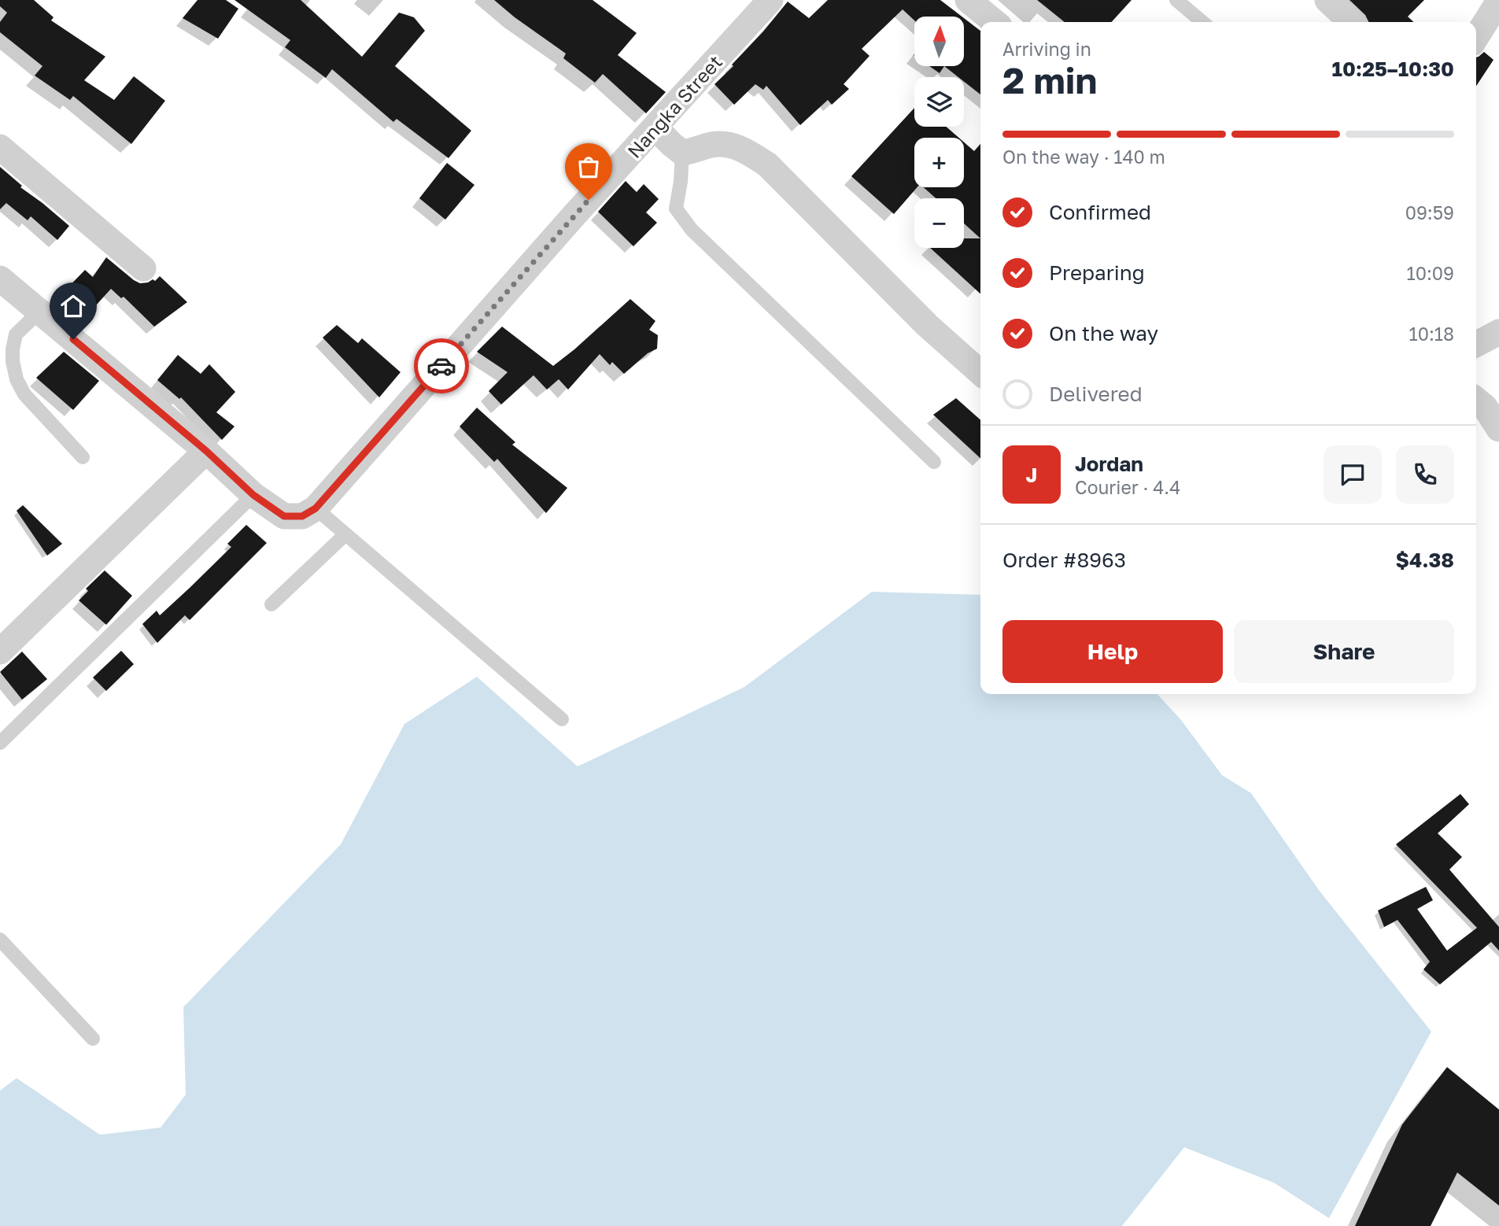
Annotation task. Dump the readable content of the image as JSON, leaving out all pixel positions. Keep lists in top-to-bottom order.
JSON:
{
  "streets": {
    "street": ["Nangka Street"]
  },
  "north": "top",
  "page": {
    "map_buttons": ["+", "−"],
    "heading": ["2 min", "Arriving in", "10:25–10:30"],
    "panel": [
      "Jordan",
      "Courier · 4.4",
      "Order #8963",
      "$4.38"
    ],
    "bar": "On the way · 140 m",
    "list": [
      ["Confirmed", "09:59"],
      ["Preparing", "10:09"],
      ["On the way", "10:18"],
      "Delivered"
    ],
    "round": "J",
    "buttons": ["Help", "Share"]
  }
}
